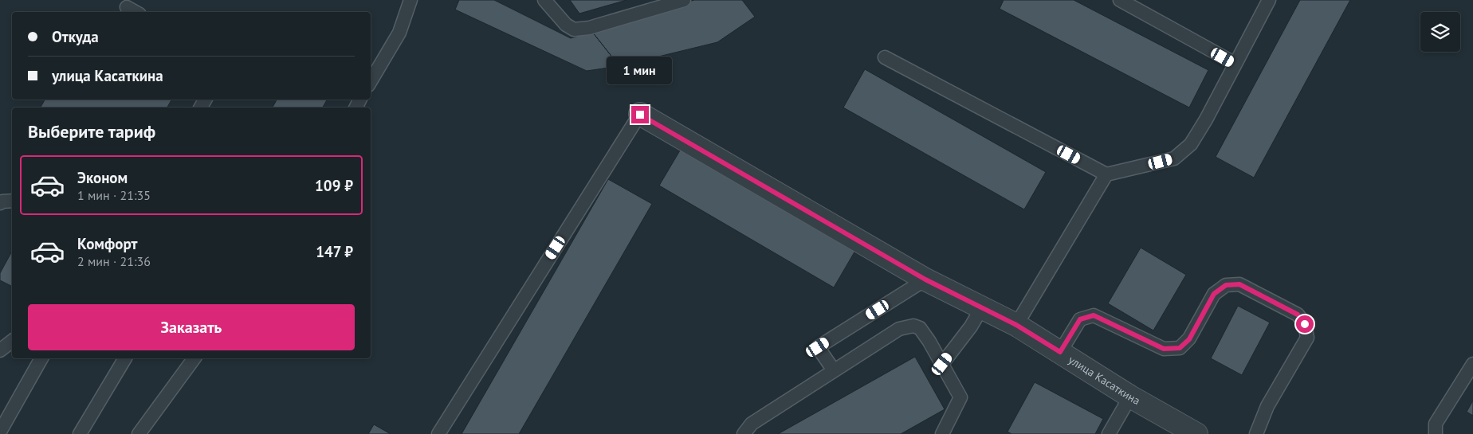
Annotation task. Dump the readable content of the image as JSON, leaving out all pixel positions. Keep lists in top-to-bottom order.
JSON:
{
  "streets": {
    "street": ["улица Касаткина"]
  },
  "page": {
    "banner": ["Откуда", "улица Касаткина"],
    "bubble": "1 мин",
    "heading": "Выберите тариф",
    "list": [
      {
        "name": "Эконом",
        "note": "1 мин · 21:35",
        "value": "109 ₽"
      },
      {
        "name": "Комфорт",
        "note": "2 мин · 21:36",
        "value": "147 ₽"
      }
    ],
    "buttons": "Заказать"
  }
}
